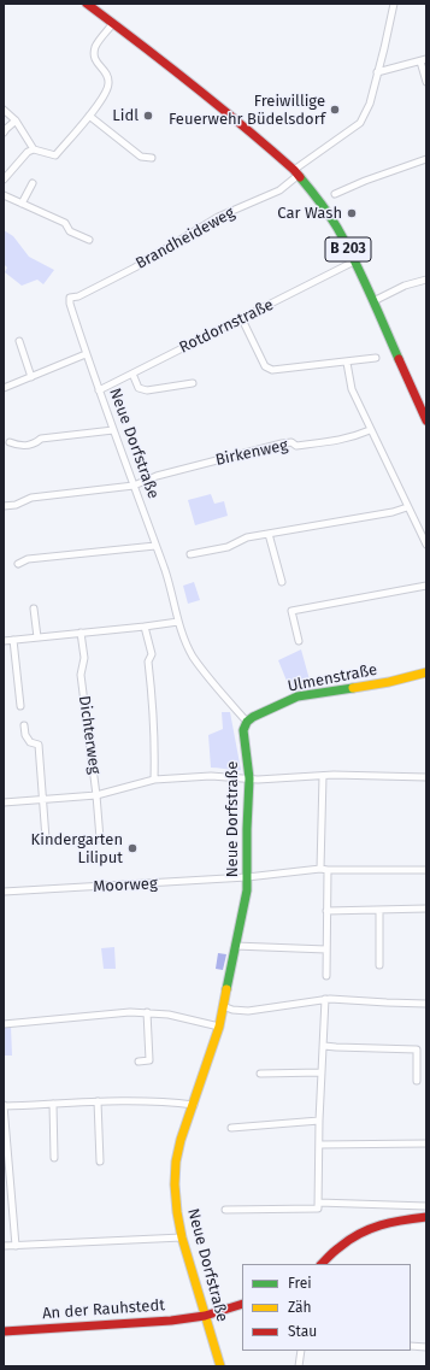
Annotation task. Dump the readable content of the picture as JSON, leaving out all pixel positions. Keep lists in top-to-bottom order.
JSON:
{
  "streets": {
    "street": [
      "Brandheideweg",
      "B 203",
      "Rotdornstraße",
      "Neue Dorfstraße",
      "Birkenweg",
      "Ulmenstraße",
      "Dichterweg",
      "Moorweg",
      "An der Rauhstedt"
    ]
  },
  "crossings": [
    ["Brandheideweg", "B 203"],
    ["Brandheideweg", "Neue Dorfstraße"],
    ["B 203", "Rotdornstraße"],
    ["Rotdornstraße", "Neue Dorfstraße"],
    ["Neue Dorfstraße", "Birkenweg"],
    ["Neue Dorfstraße", "Ulmenstraße"],
    ["Neue Dorfstraße", "Moorweg"],
    ["Neue Dorfstraße", "An der Rauhstedt"]
  ],
  "places": [
    "Freiwillige Feuerwehr Büdelsdorf",
    "Lidl",
    "Car Wash",
    "Kindergarten Liliput"
  ],
  "legend": ["Frei", "Zäh", "Stau"]
}
